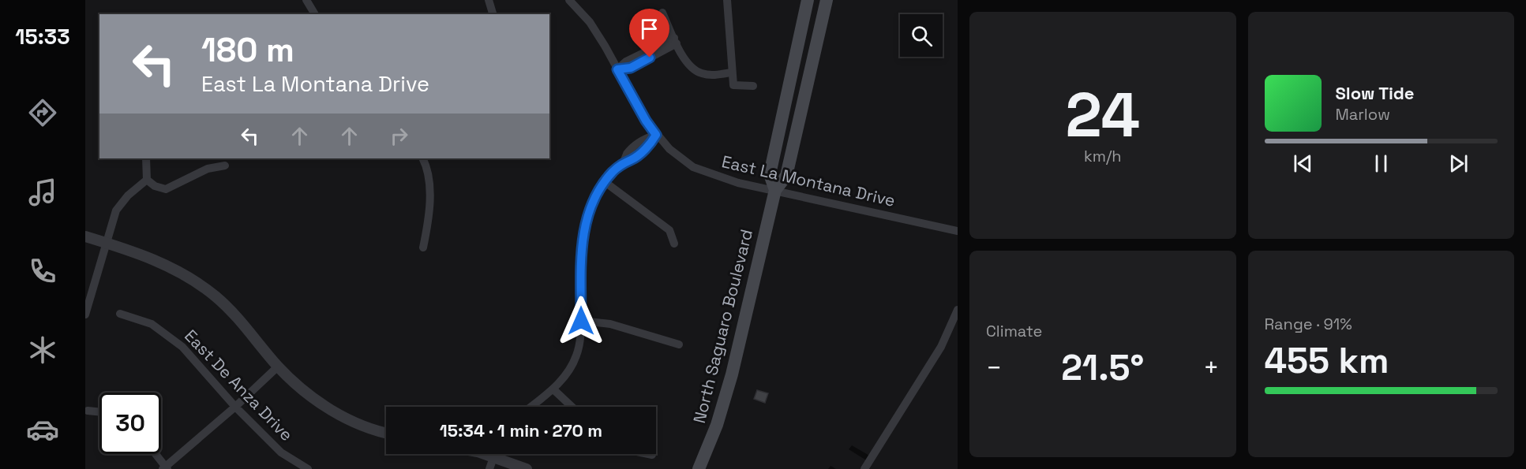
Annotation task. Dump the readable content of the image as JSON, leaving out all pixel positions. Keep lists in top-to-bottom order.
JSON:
{
  "streets": {
    "main road": ["North Saguaro Boulevard"],
    "street": ["East La Montana Drive", "East De Anza Drive"]
  },
  "crossings": [
    ["East La Montana Drive", "North Saguaro Boulevard"]
  ],
  "page": {
    "tabs": "15:33",
    "tile": [
      ["24", "km/h"],
      "Climate",
      ["Range · 91%", "455 km"]
    ],
    "turn": ["180 m", "East La Montana Drive"],
    "song": ["Slow Tide", "Marlow"],
    "heat": ["−", "21.5°", "+"],
    "limit": "30",
    "trip": "15:34 · 1 min · 270 m"
  }
}
